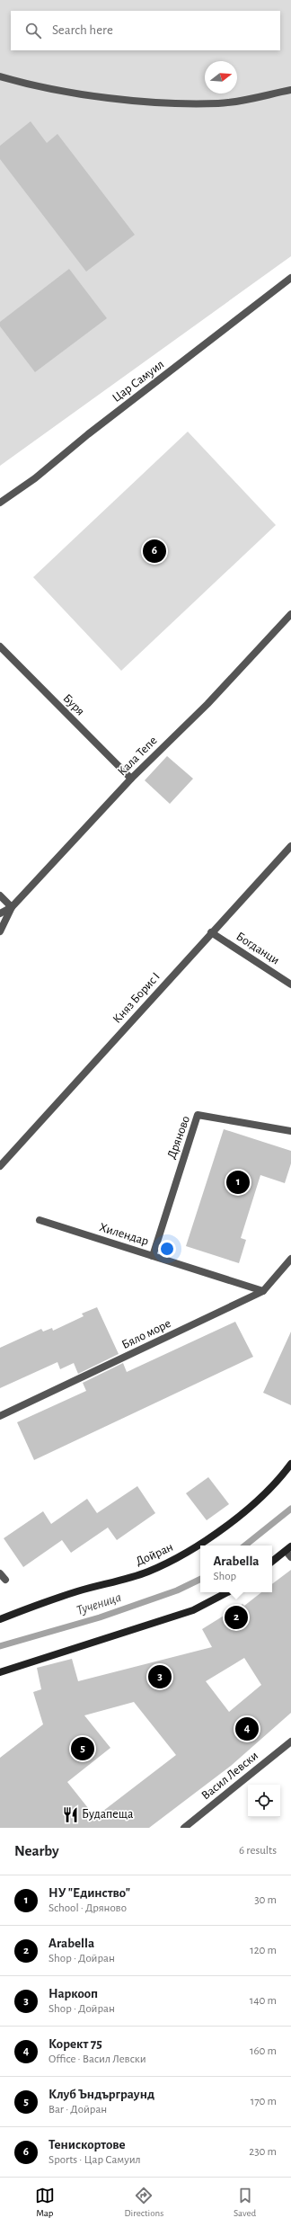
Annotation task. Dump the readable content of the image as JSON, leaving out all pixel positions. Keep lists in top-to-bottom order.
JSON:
{
  "streets": {
    "main road": ["Дойран"],
    "street": [
      "Цар Самуил",
      "Буря",
      "Кала Тепе",
      "Богданци",
      "Княз Борис I",
      "Дряново",
      "Хилендар",
      "Бяло море",
      "Васил Левски"
    ]
  },
  "crossings": [
    ["Буря", "Кала Тепе"],
    ["Богданци", "Княз Борис I"],
    ["Дряново", "Хилендар"],
    ["Хилендар", "Бяло море"]
  ],
  "water": ["Тученица"],
  "places": {
    "restaurant": ["Будапеща"]
  },
  "north": "right",
  "page": {
    "search": "Search here",
    "pins": [
      "6",
      "1",
      "2",
      "3",
      "4",
      "5"
    ],
    "popup": ["Arabella", "Shop"],
    "heading": ["Nearby", "6 results"],
    "list": [
      {
        "mark": "1",
        "name": "НУ \"Единство\"",
        "note": "School · Дряново",
        "value": "30 m"
      },
      {
        "mark": "2",
        "name": "Arabella",
        "note": "Shop · Дойран",
        "value": "120 m"
      },
      {
        "mark": "3",
        "name": "Наркооп",
        "note": "Shop · Дойран",
        "value": "140 m"
      },
      {
        "mark": "4",
        "name": "Корект 75",
        "note": "Office · Васил Левски",
        "value": "160 m"
      },
      {
        "mark": "5",
        "name": "Клуб Ъндърграунд",
        "note": "Bar · Дойран",
        "value": "170 m"
      },
      {
        "mark": "6",
        "name": "Тенискортове",
        "note": "Sports · Цар Самуил",
        "value": "230 m"
      }
    ],
    "nav": ["Map", "Directions", "Saved"]
  }
}
